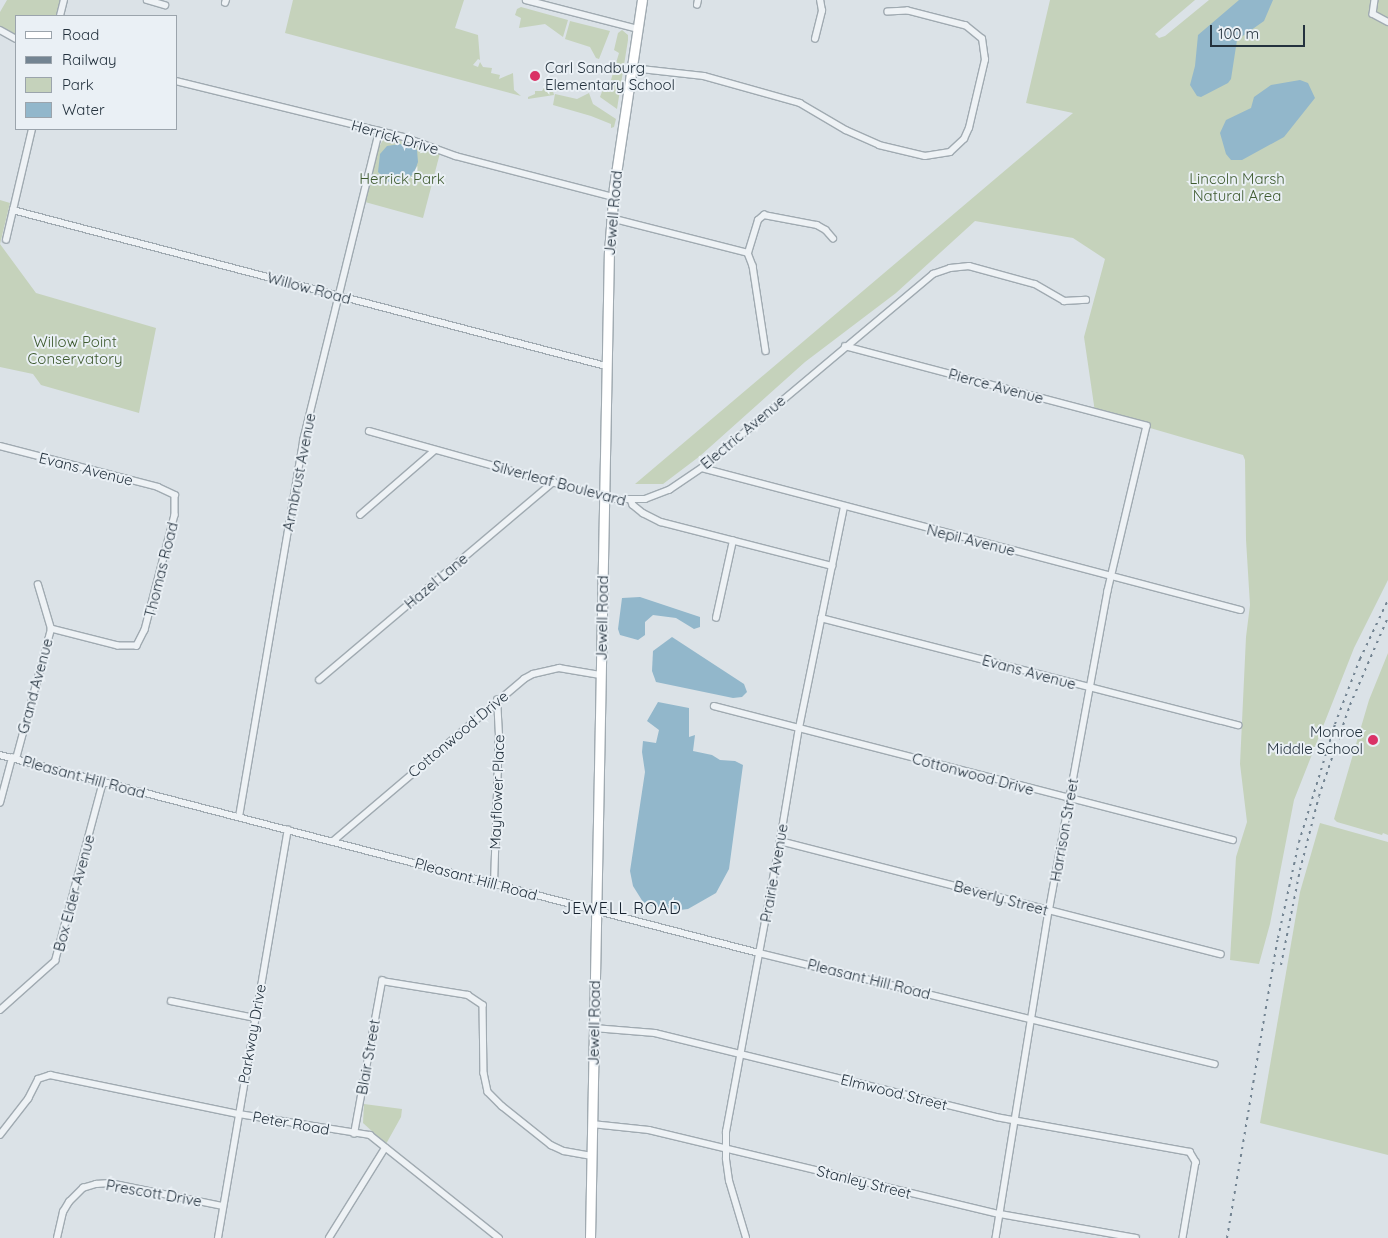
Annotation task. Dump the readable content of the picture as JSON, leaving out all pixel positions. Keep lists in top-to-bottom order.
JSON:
{
  "streets": {
    "street": [
      "Herrick Drive",
      "Jewell Road",
      "Willow Road",
      "Pierce Avenue",
      "Electric Avenue",
      "Evans Avenue",
      "Armbrust Avenue",
      "Silverleaf Boulevard",
      "Nepil Avenue",
      "Thomas Road",
      "Hazel Lane",
      "Grand Avenue",
      "Cottonwood Drive",
      "Pleasant Hill Road",
      "Mayflower Place",
      "Harrison Street",
      "Prairie Avenue",
      "Box Elder Avenue",
      "Beverly Street",
      "Parkway Drive",
      "Blair Street",
      "Elmwood Street",
      "Peter Road",
      "Stanley Street",
      "Prescott Drive"
    ]
  },
  "crossings": [
    ["Herrick Drive", "Jewell Road"],
    ["Herrick Drive", "Armbrust Avenue"],
    ["Jewell Road", "Willow Road"],
    ["Jewell Road", "Silverleaf Boulevard"],
    ["Jewell Road", "Cottonwood Drive"],
    ["Jewell Road", "Pleasant Hill Road"],
    ["Jewell Road", "Blair Street"],
    ["Jewell Road", "Elmwood Street"],
    ["Jewell Road", "Stanley Street"],
    ["Willow Road", "Armbrust Avenue"],
    ["Pierce Avenue", "Electric Avenue"],
    ["Pierce Avenue", "Harrison Street"],
    ["Electric Avenue", "Silverleaf Boulevard"],
    ["Electric Avenue", "Nepil Avenue"],
    ["Evans Avenue", "Thomas Road"],
    ["Evans Avenue", "Harrison Street"],
    ["Evans Avenue", "Prairie Avenue"],
    ["Armbrust Avenue", "Pleasant Hill Road"],
    ["Silverleaf Boulevard", "Hazel Lane"],
    ["Silverleaf Boulevard", "Prairie Avenue"],
    ["Nepil Avenue", "Harrison Street"],
    ["Nepil Avenue", "Prairie Avenue"],
    ["Thomas Road", "Grand Avenue"],
    ["Grand Avenue", "Pleasant Hill Road"],
    ["Cottonwood Drive", "Pleasant Hill Road"],
    ["Cottonwood Drive", "Mayflower Place"],
    ["Cottonwood Drive", "Harrison Street"],
    ["Cottonwood Drive", "Prairie Avenue"],
    ["Pleasant Hill Road", "Mayflower Place"],
    ["Pleasant Hill Road", "Harrison Street"],
    ["Pleasant Hill Road", "Prairie Avenue"],
    ["Pleasant Hill Road", "Box Elder Avenue"],
    ["Pleasant Hill Road", "Parkway Drive"],
    ["Harrison Street", "Beverly Street"],
    ["Harrison Street", "Elmwood Street"],
    ["Harrison Street", "Stanley Street"],
    ["Prairie Avenue", "Beverly Street"],
    ["Prairie Avenue", "Elmwood Street"],
    ["Prairie Avenue", "Stanley Street"],
    ["Parkway Drive", "Peter Road"],
    ["Parkway Drive", "Prescott Drive"],
    ["Blair Street", "Peter Road"]
  ],
  "districts": ["JEWELL ROAD"],
  "parks": ["Lincoln Marsh Natural Area", "Herrick Park", "Willow Point Conservatory"],
  "places": ["Carl Sandburg Elementary School", "Monroe Middle School"],
  "legend": [
    "Road",
    "Railway",
    "Park",
    "Water"
  ],
  "scale_bar": "100 m"
}
